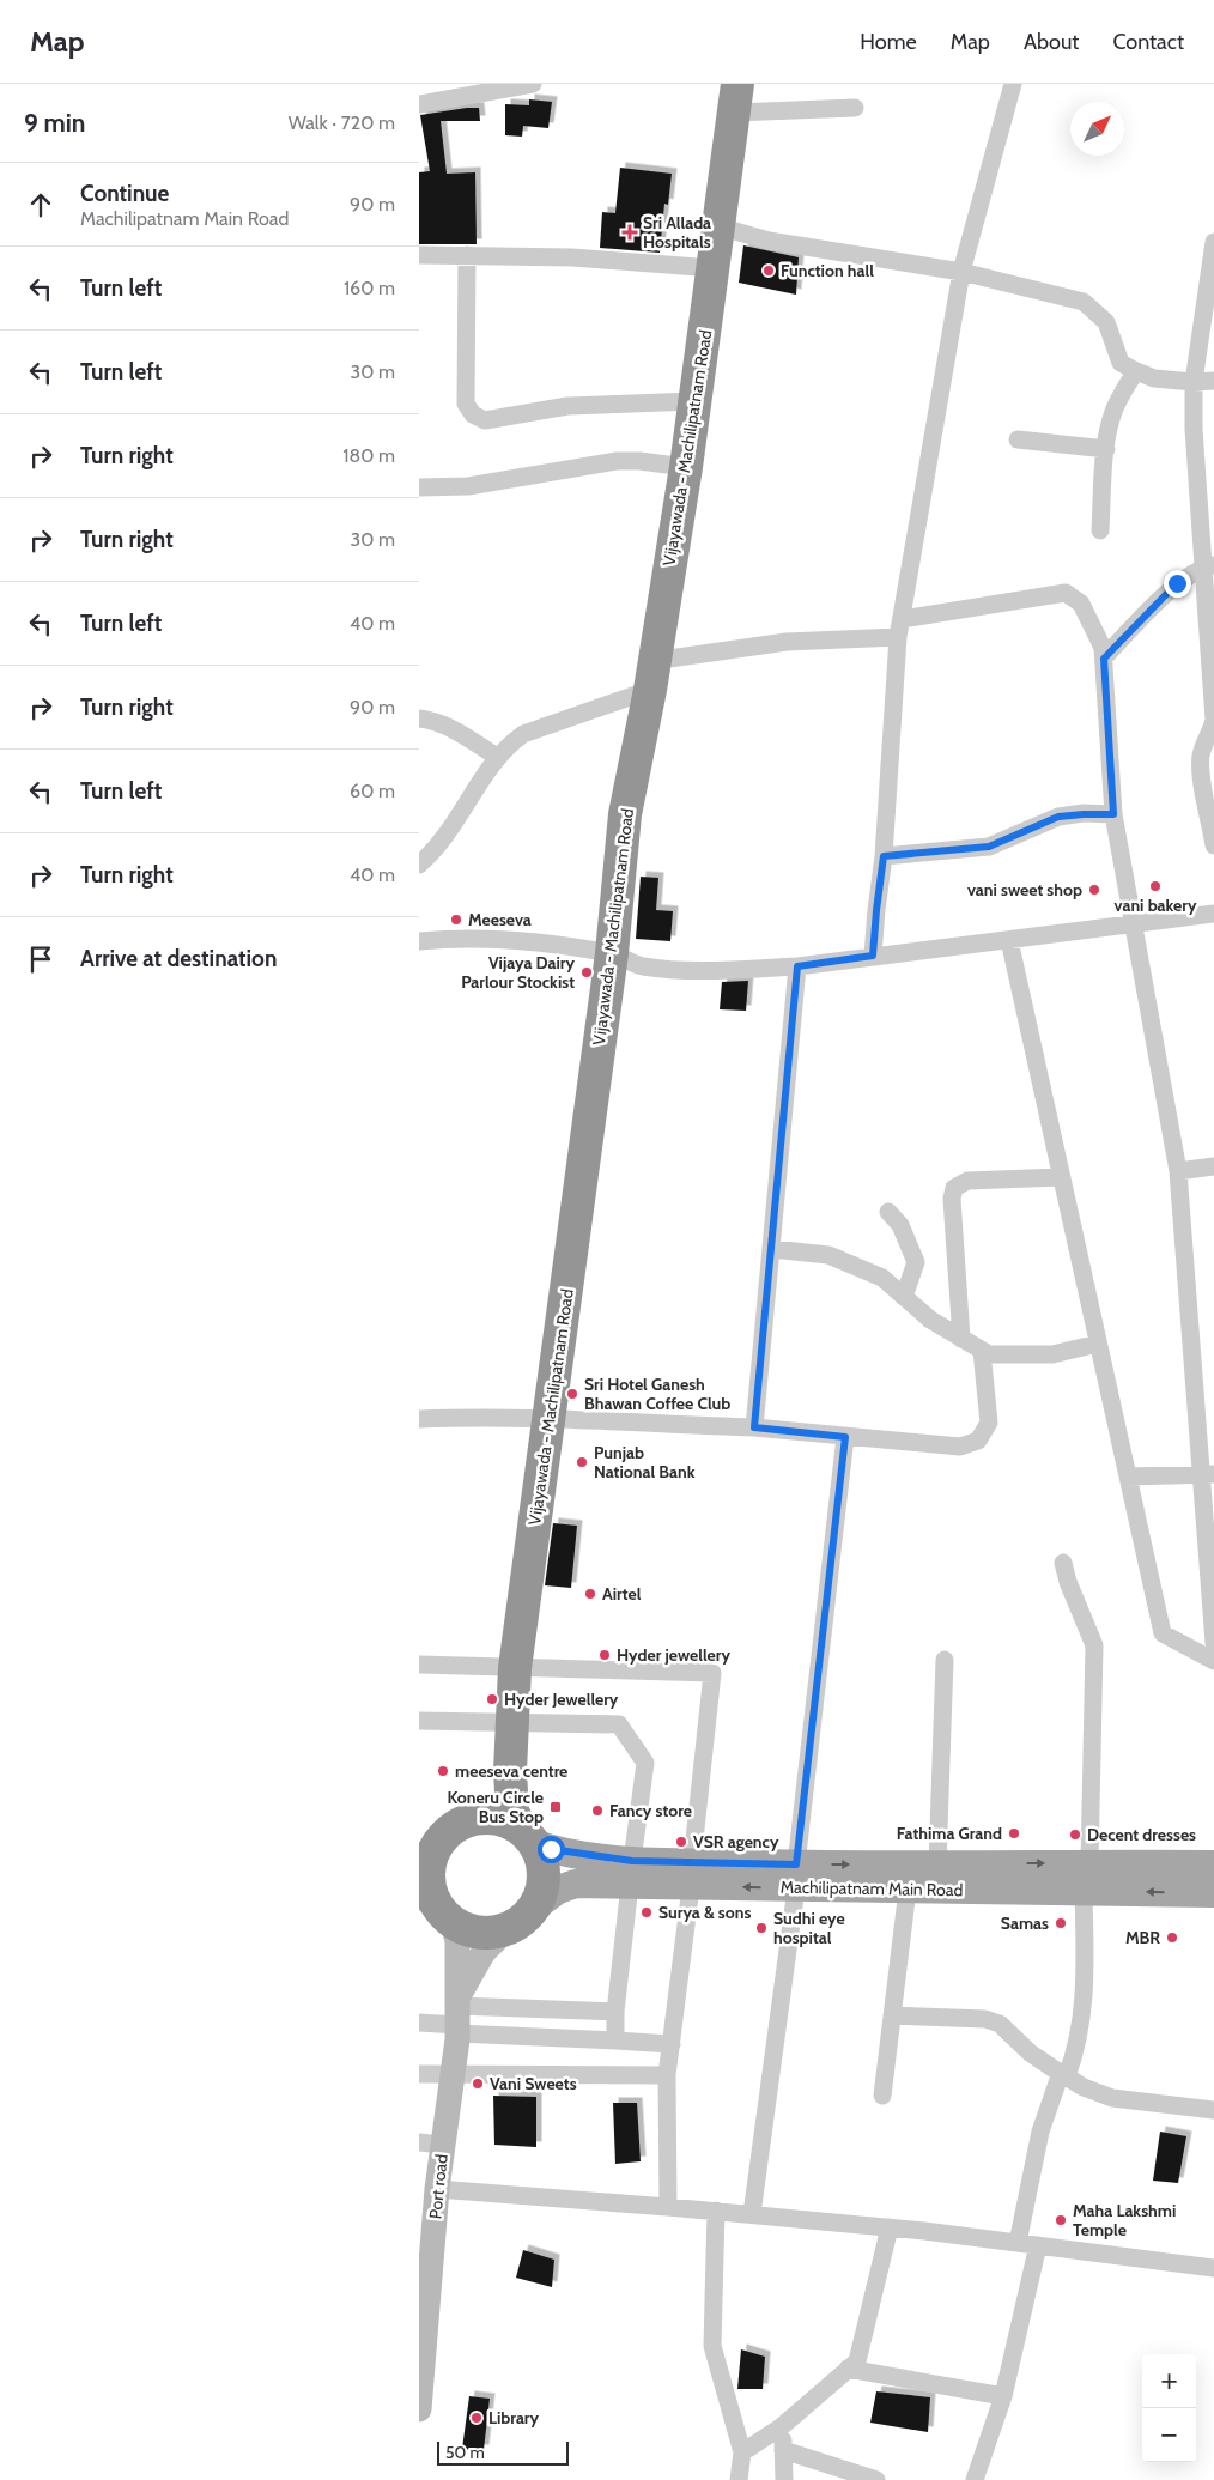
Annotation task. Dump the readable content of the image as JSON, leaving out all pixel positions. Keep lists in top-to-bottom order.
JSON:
{
  "streets": {
    "highway": ["Vijayawada - Machilipatnam Road"],
    "main road": ["Machilipatnam Main Road", "Port road"]
  },
  "crossings": [
    ["Vijayawada - Machilipatnam Road", "Machilipatnam Main Road"],
    ["Vijayawada - Machilipatnam Road", "Port road"],
    ["Machilipatnam Main Road", "Port road"]
  ],
  "places": {
    "health": ["Sri Allada Hospitals"],
    "other": [
      "Function hall",
      "vani bakery",
      "vani sweet shop",
      "Meeseva",
      "Vijaya Dairy Parlour Stockist",
      "Sri Hotel Ganesh Bhawan Coffee Club",
      "Punjab National Bank",
      "Airtel",
      "Hyder jewellery",
      "Hyder Jewellery",
      "meeseva centre",
      "Fancy store",
      "Fathima Grand",
      "Decent dresses",
      "VSR agency",
      "Surya & sons",
      "Samas",
      "Sudhi eye hospital",
      "MBR",
      "Vani Sweets",
      "Maha Lakshmi Temple",
      "Library"
    ],
    "transit": ["Koneru Circle Bus Stop"]
  },
  "scale_bar": "50 m",
  "north": "top right",
  "page": {
    "header": "Map",
    "nav": [
      "Home",
      "Map",
      "About",
      "Contact"
    ],
    "heading": ["9 min", "Walk · 720 m"],
    "list": [
      ["Continue", "Machilipatnam Main Road", "90 m"],
      ["Turn left", "160 m"],
      ["Turn left", "30 m"],
      ["Turn right", "180 m"],
      ["Turn right", "30 m"],
      ["Turn left", "40 m"],
      ["Turn right", "90 m"],
      ["Turn left", "60 m"],
      ["Turn right", "40 m"],
      "Arrive at destination"
    ],
    "map_buttons": ["+", "−"],
    "scale": "50 m"
  }
}
